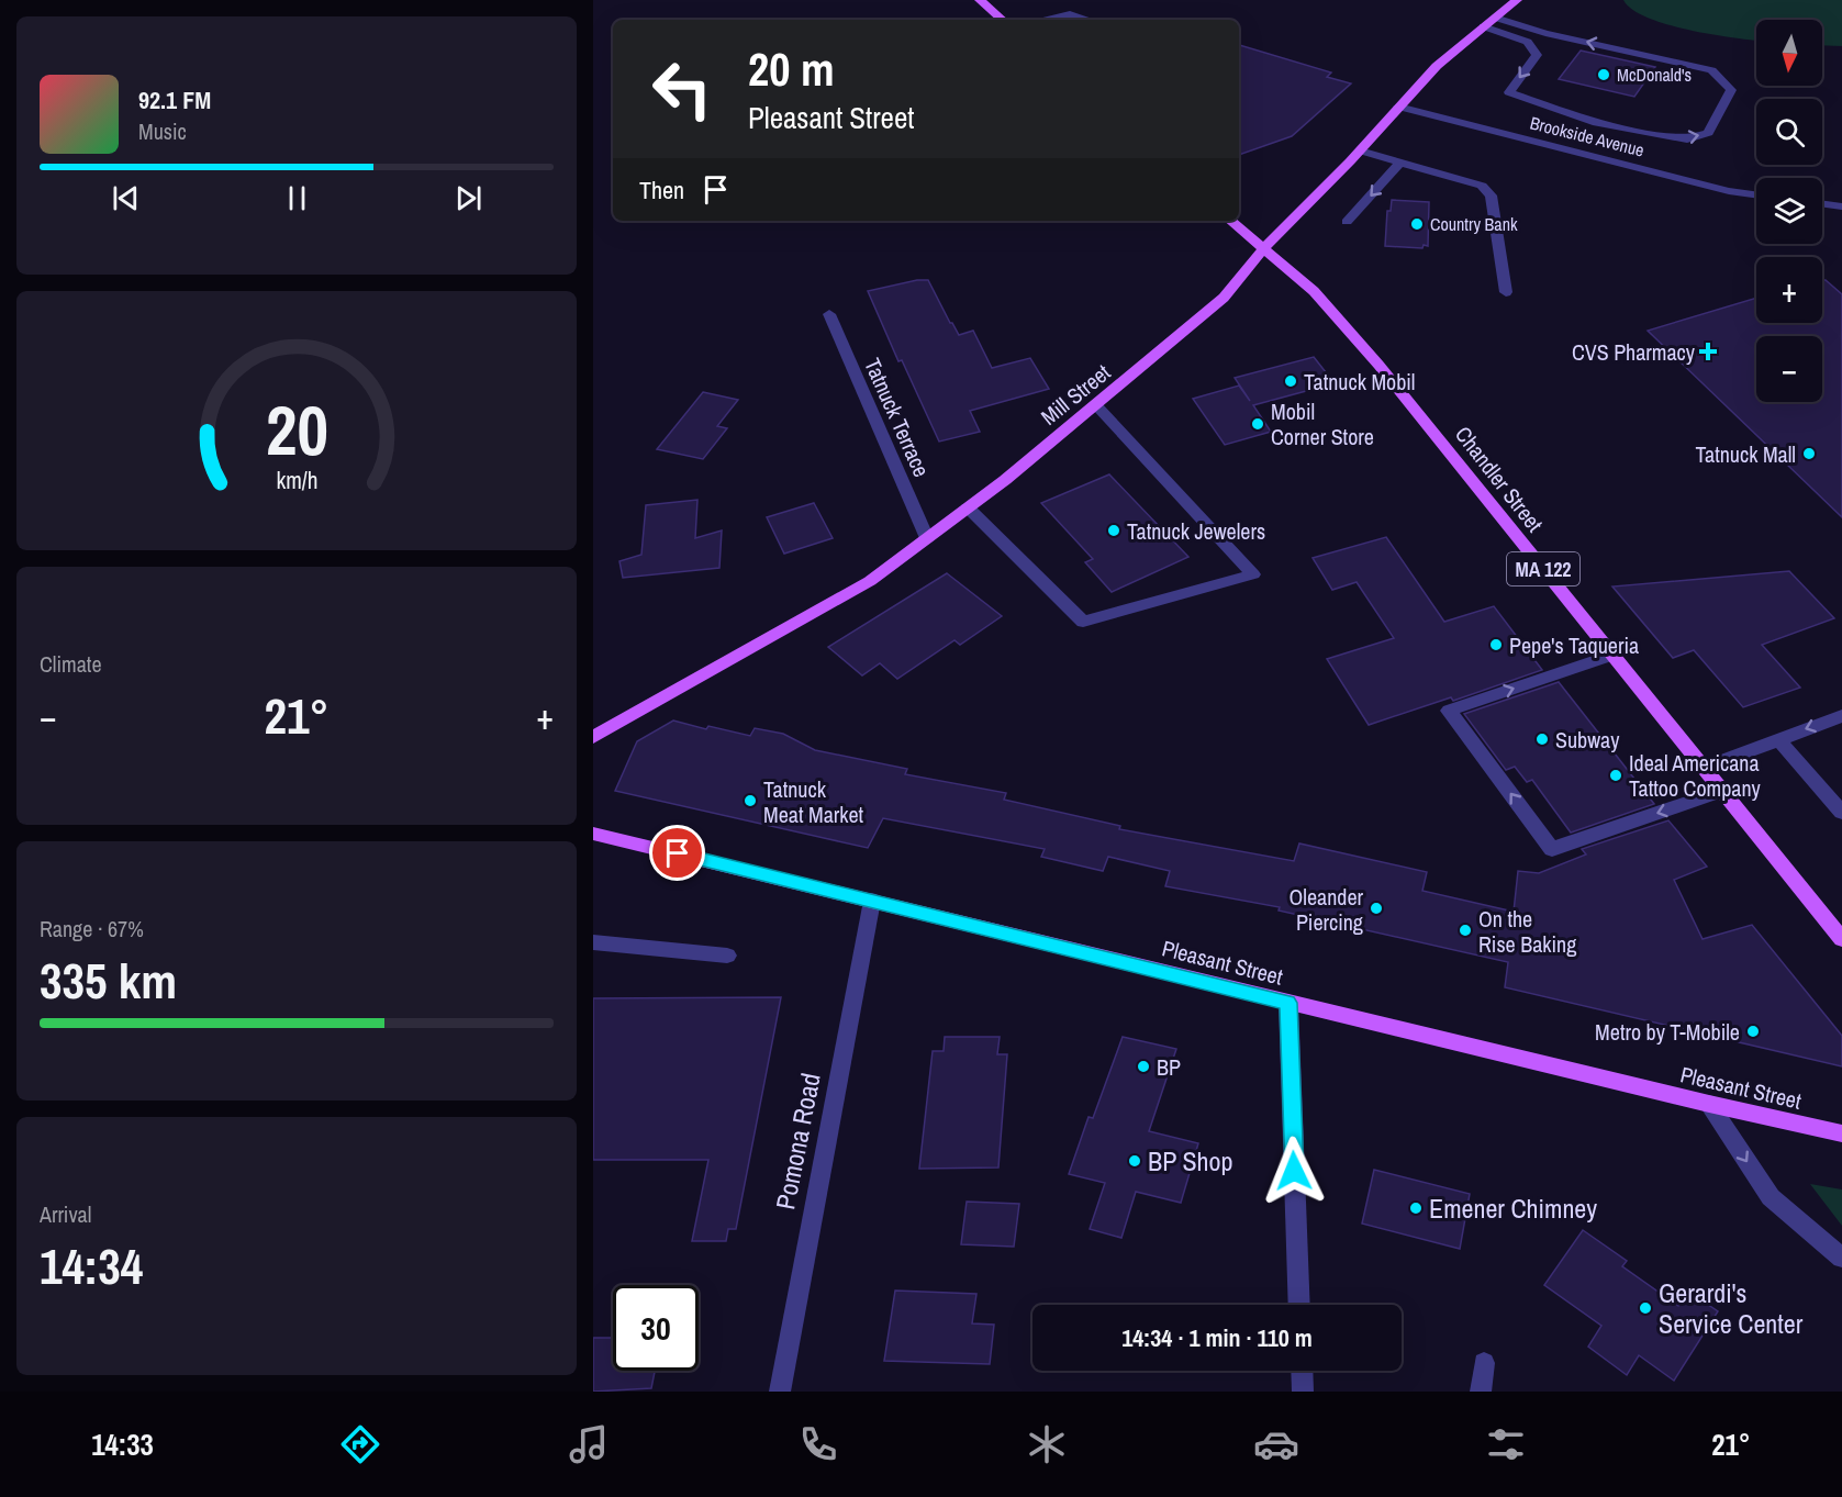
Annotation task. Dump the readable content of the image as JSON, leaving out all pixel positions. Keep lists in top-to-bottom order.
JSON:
{
  "streets": {
    "main road": [
      "Mill Street",
      "Chandler Street",
      "MA 122",
      "Pleasant Street"
    ],
    "street": ["Brookside Avenue", "Tatnuck Terrace", "Pomona Road"]
  },
  "crossings": [
    ["Brookside Avenue", "Mill Street"],
    ["Mill Street", "Tatnuck Terrace"],
    ["Mill Street", "Chandler Street"],
    ["Pleasant Street", "Pomona Road"]
  ],
  "places": {
    "other": [
      "McDonald's",
      "Country Bank",
      "Tatnuck Mobil",
      "Mobil Corner Store",
      "Tatnuck Mall",
      "Tatnuck Jewelers",
      "Pepe's Taqueria",
      "Subway",
      "Ideal Americana Tattoo Company",
      "Tatnuck Meat Market",
      "Oleander Piercing",
      "On the Rise Baking",
      "Metro by T-Mobile",
      "BP",
      "BP Shop",
      "Emener Chimney",
      "Gerardi's Service Center"
    ],
    "health": ["CVS Pharmacy"]
  },
  "north": "bottom",
  "page": {
    "map_buttons": ["+", "−"],
    "turn": ["20 m", "Pleasant Street"],
    "song": ["92.1 FM", "Music"],
    "then": "Then",
    "tile": [
      "Climate",
      ["Range · 67%", "335 km"],
      ["Arrival", "14:34"]
    ],
    "heat": ["−", "21°", "+"],
    "limit": "30",
    "trip": "14:34 · 1 min · 110 m",
    "tabs": ["14:33", "21°"],
    "gauge": ["20", "km/h"]
  }
}
